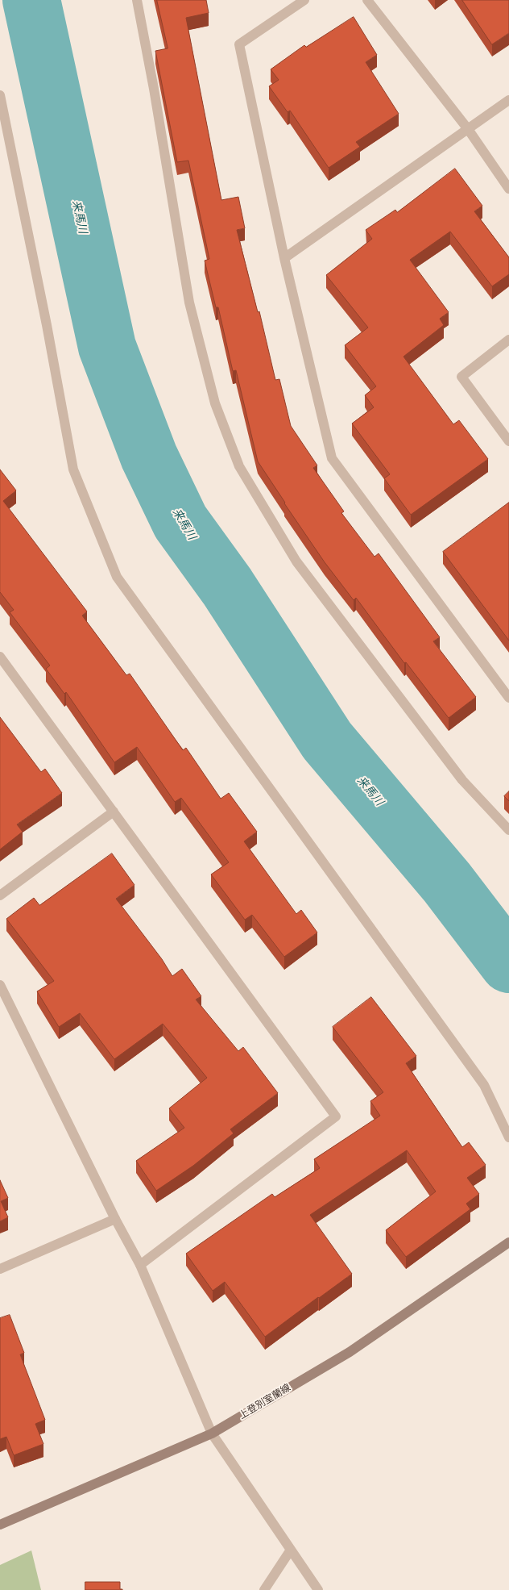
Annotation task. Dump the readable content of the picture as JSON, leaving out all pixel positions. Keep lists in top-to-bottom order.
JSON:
{
  "streets": {
    "main road": ["上登別室蘭線"]
  },
  "water": ["来馬川"]
}
